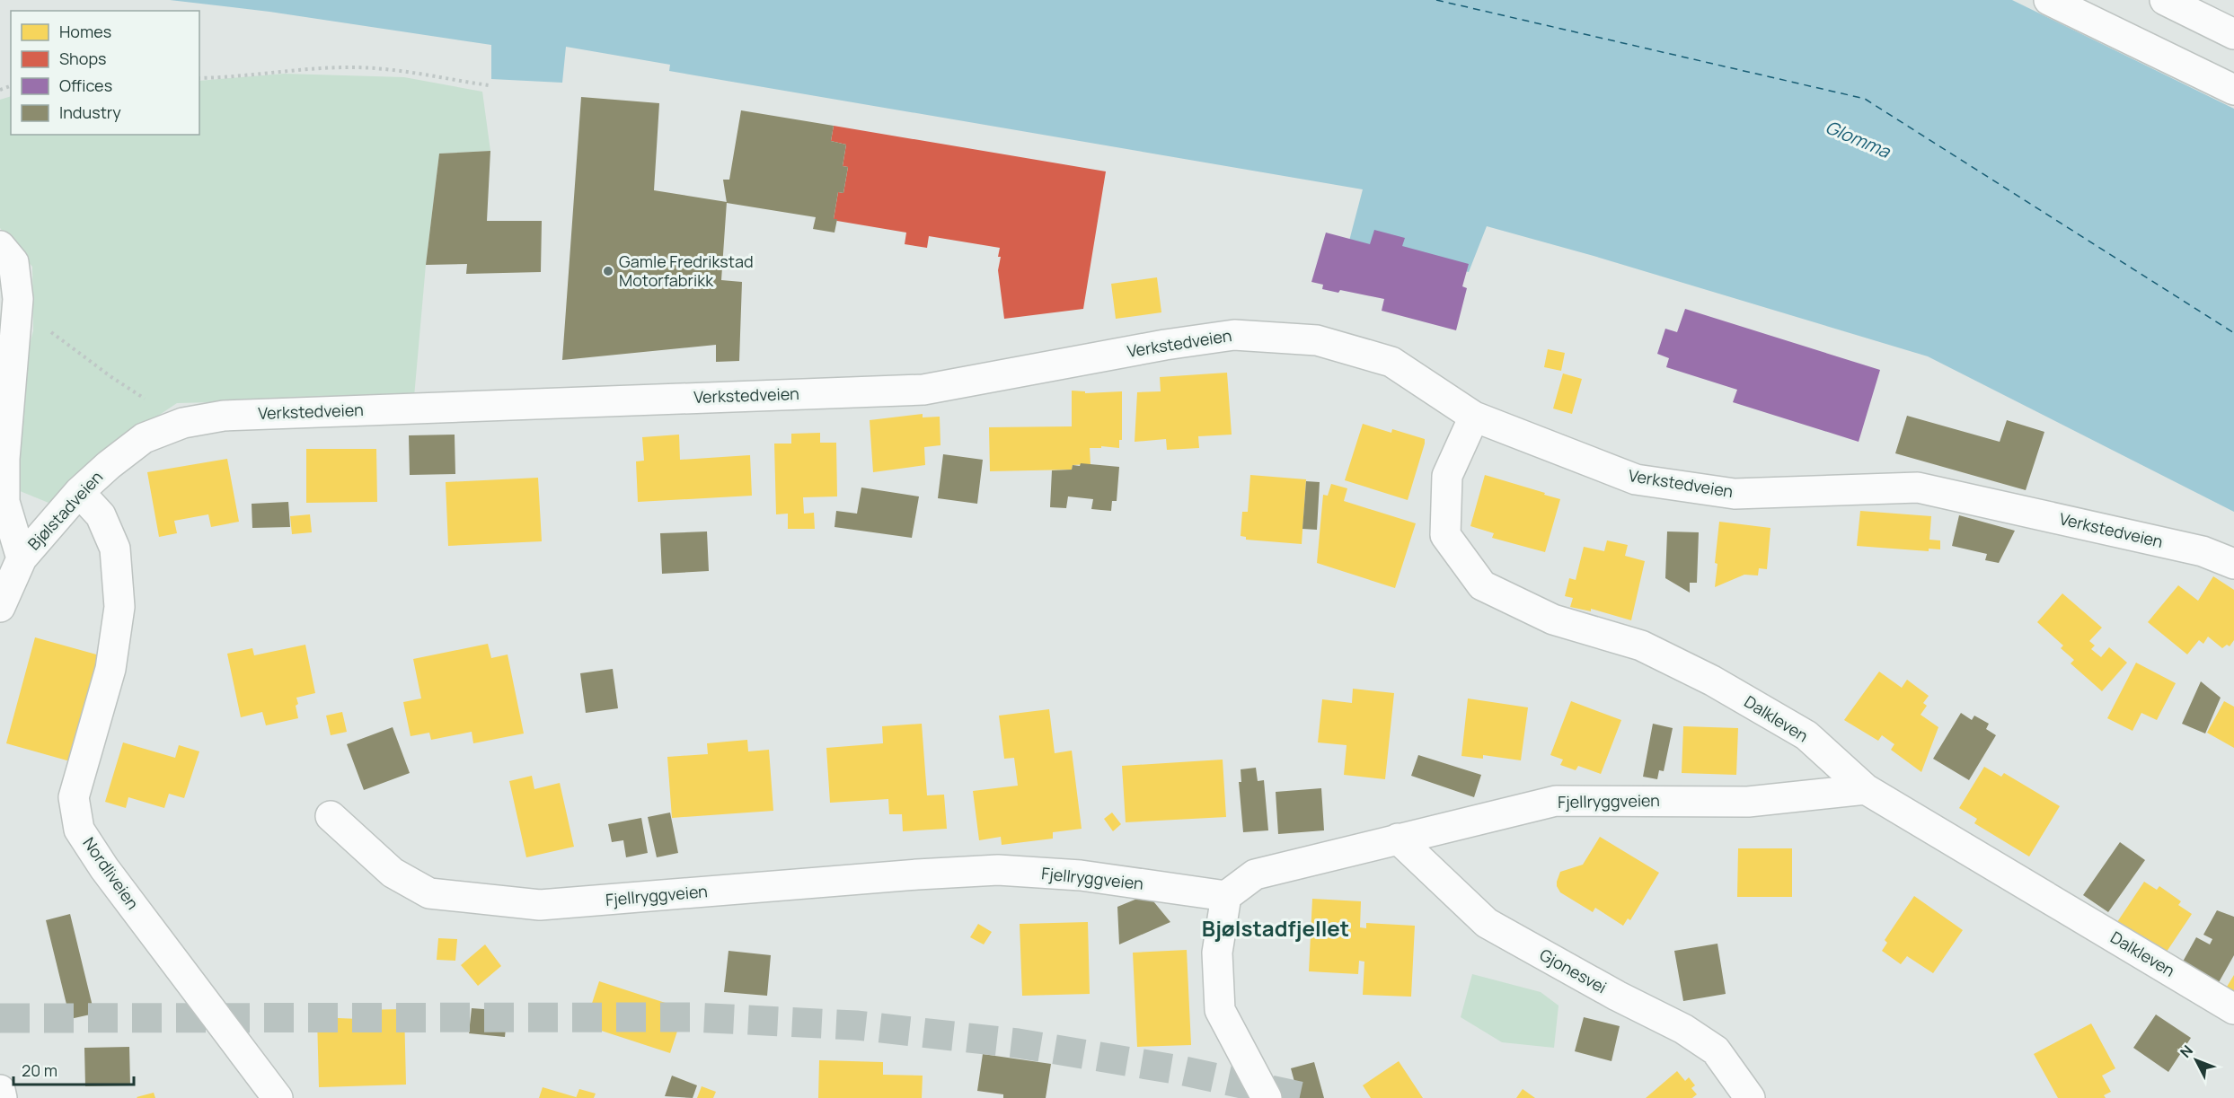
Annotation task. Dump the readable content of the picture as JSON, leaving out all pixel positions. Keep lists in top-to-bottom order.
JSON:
{
  "streets": {
    "street": [
      "Verkstedveien",
      "Bjølstadveien",
      "Dalkleven",
      "Fjellryggveien",
      "Nordliveien",
      "Gjonesvei"
    ]
  },
  "crossings": [
    ["Verkstedveien", "Bjølstadveien"],
    ["Verkstedveien", "Dalkleven"],
    ["Bjølstadveien", "Nordliveien"],
    ["Dalkleven", "Fjellryggveien"],
    ["Fjellryggveien", "Gjonesvei"]
  ],
  "districts": ["Bjølstadfjellet"],
  "water": ["Glomma"],
  "places": ["Gamle Fredrikstad Motorfabrikk"],
  "legend": [
    "Homes",
    "Shops",
    "Offices",
    "Industry"
  ],
  "scale_bar": "20 m",
  "north": "top left"
}
